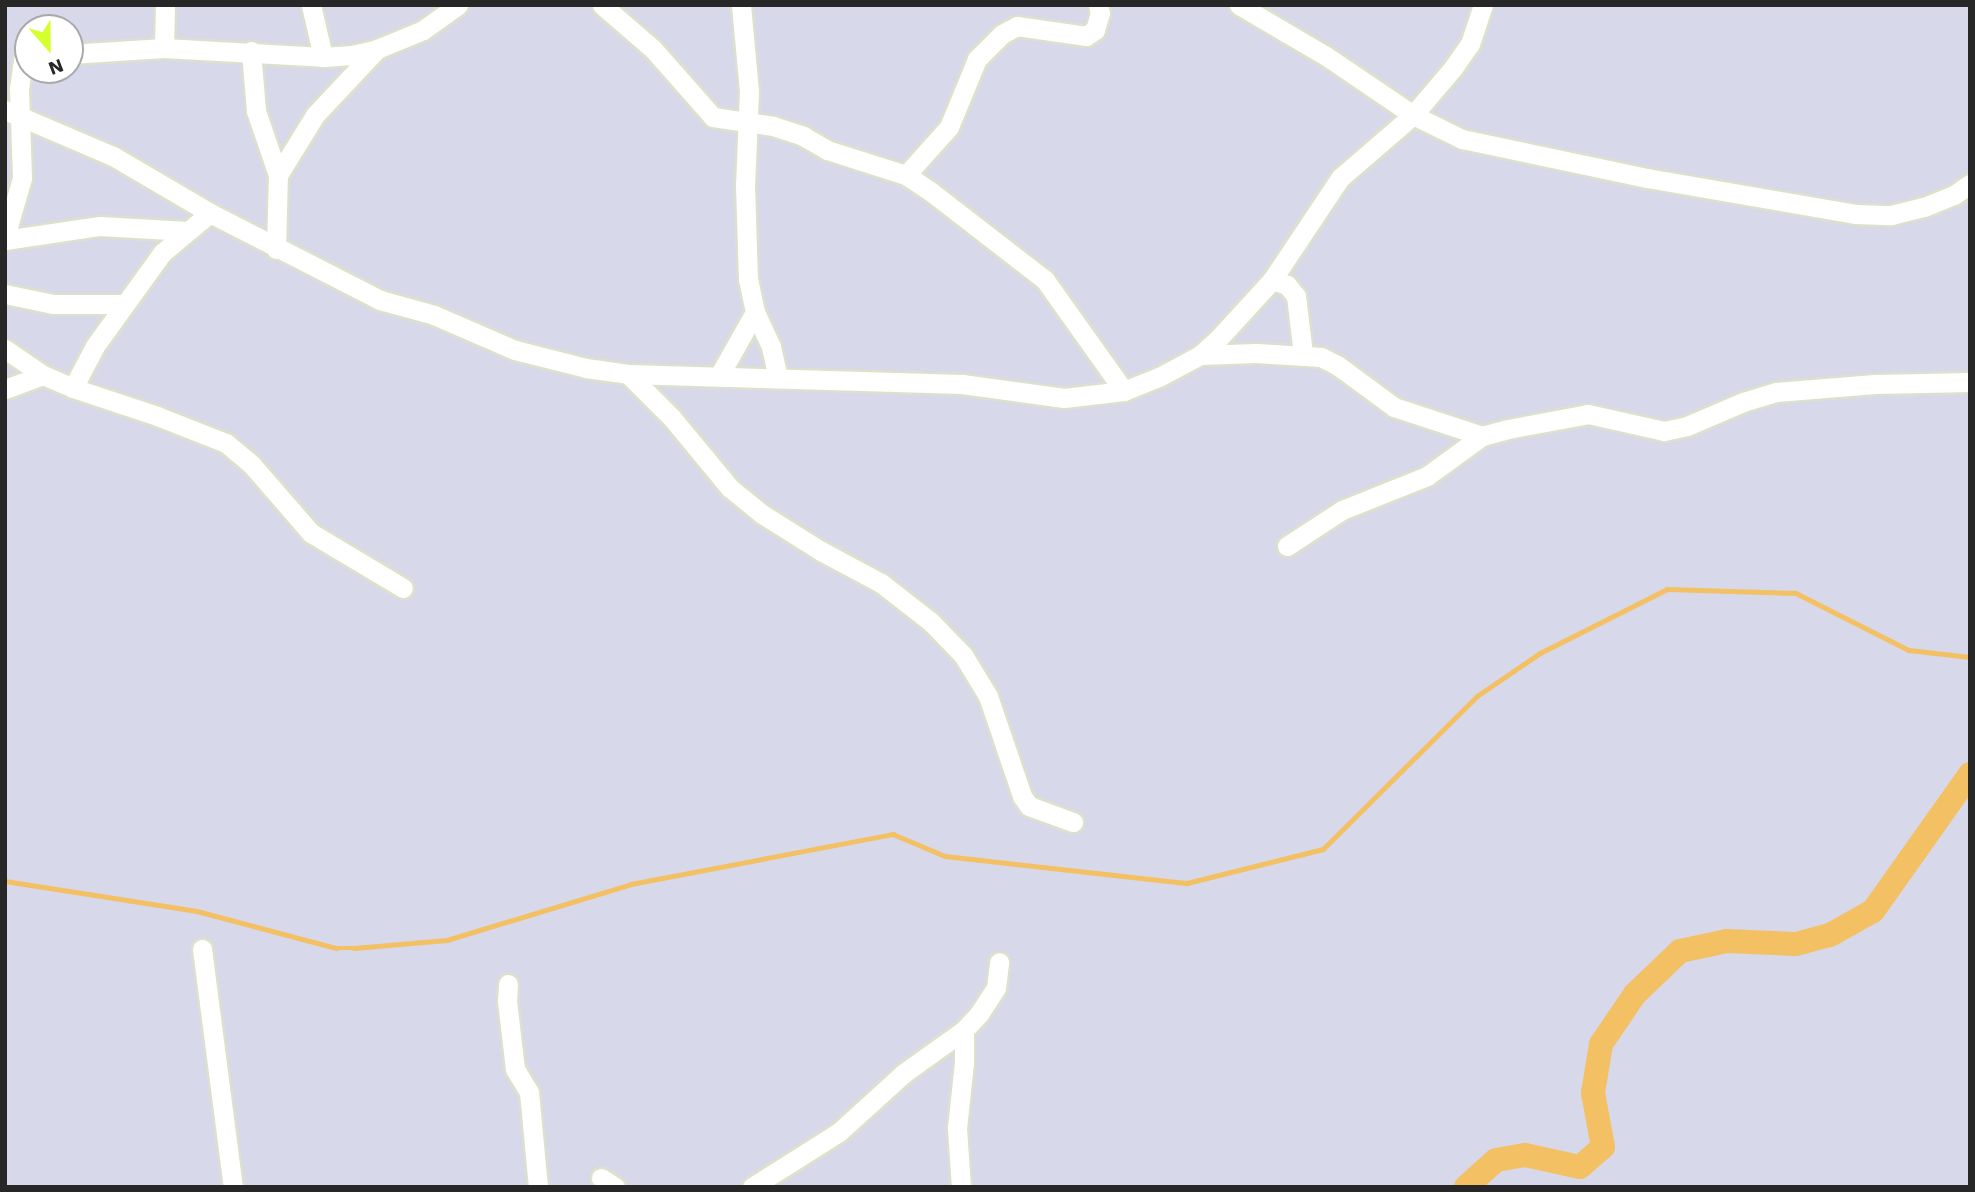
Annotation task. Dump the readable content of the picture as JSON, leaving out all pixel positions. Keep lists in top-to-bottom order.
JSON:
{
  "north": "bottom"
}
